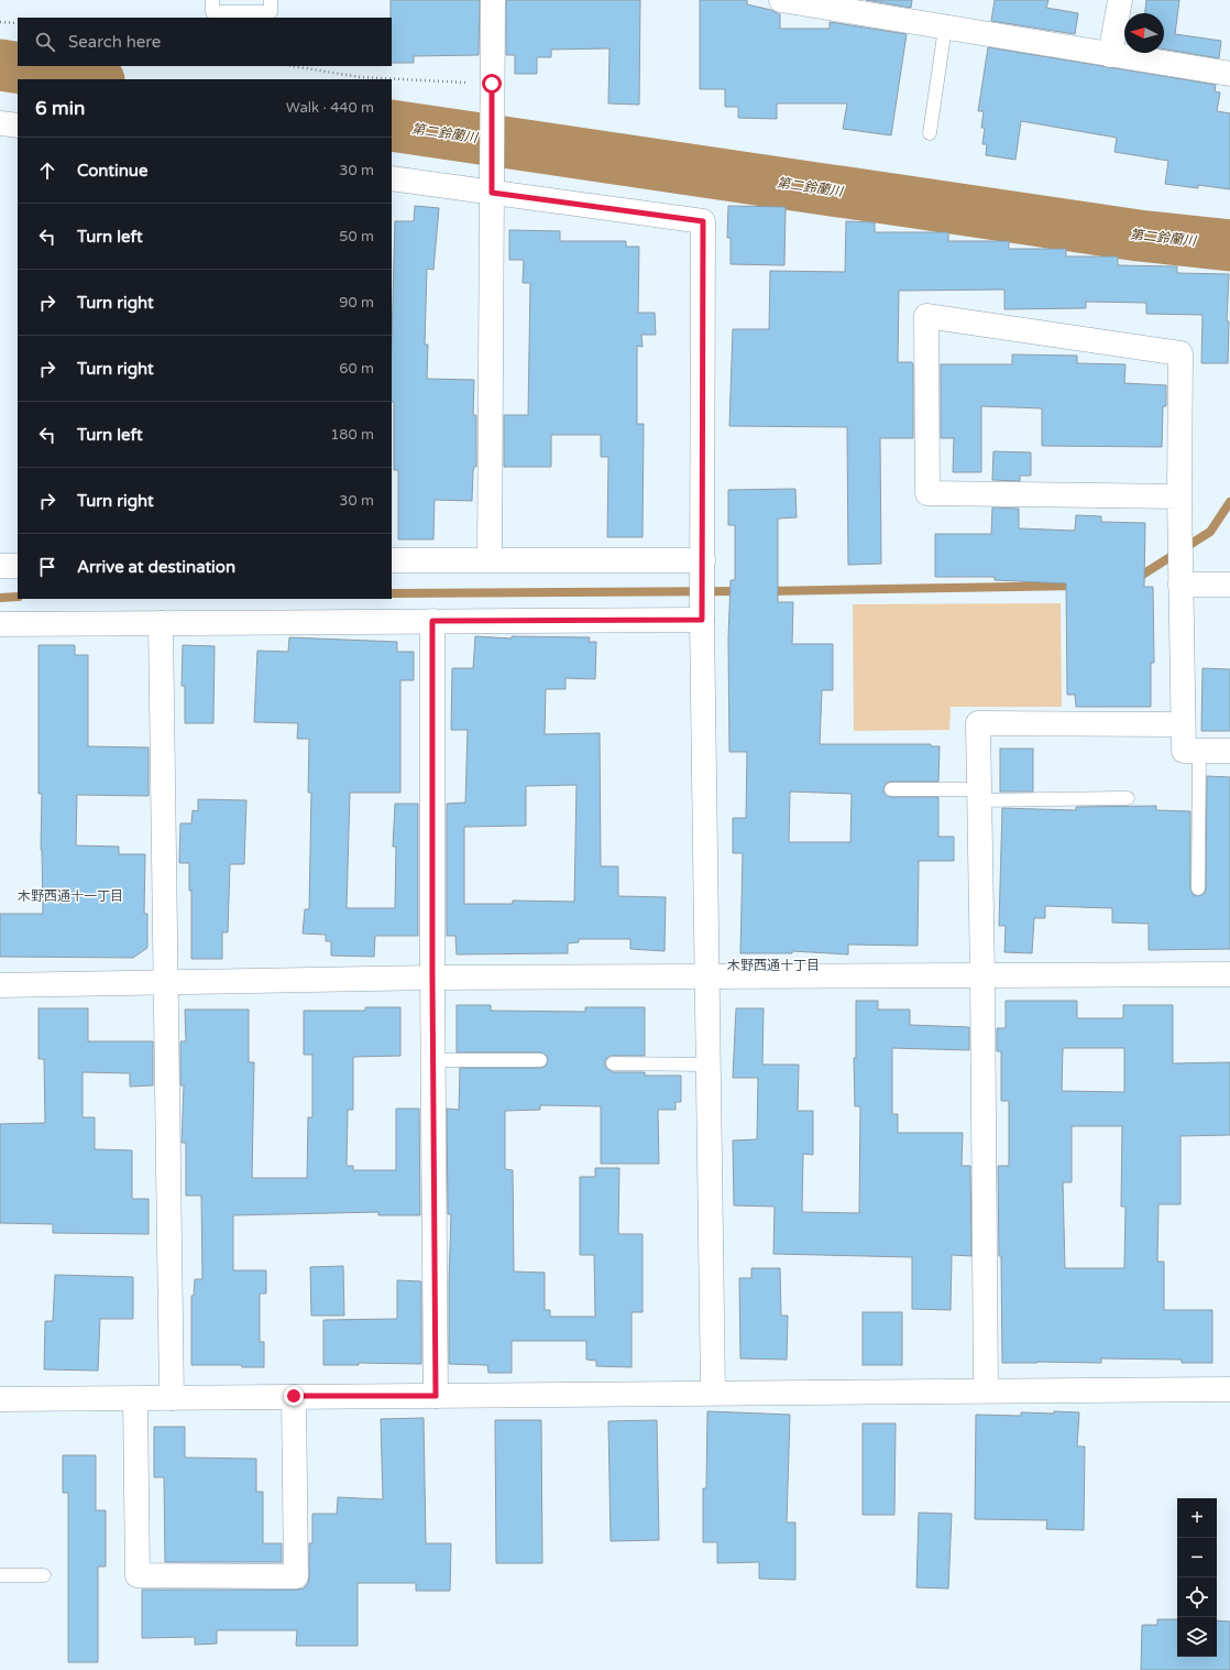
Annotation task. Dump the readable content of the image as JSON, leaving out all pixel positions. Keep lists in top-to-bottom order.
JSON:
{
  "districts": ["木野西通十一丁目", "木野西通十丁目"],
  "water": ["第二鈴蘭川"],
  "north": "left",
  "page": {
    "search": "Search here",
    "heading": ["6 min", "Walk · 440 m"],
    "list": [
      ["Continue", "30 m"],
      ["Turn left", "50 m"],
      ["Turn right", "90 m"],
      ["Turn right", "60 m"],
      ["Turn left", "180 m"],
      ["Turn right", "30 m"],
      "Arrive at destination"
    ],
    "map_buttons": ["+", "−"]
  }
}
